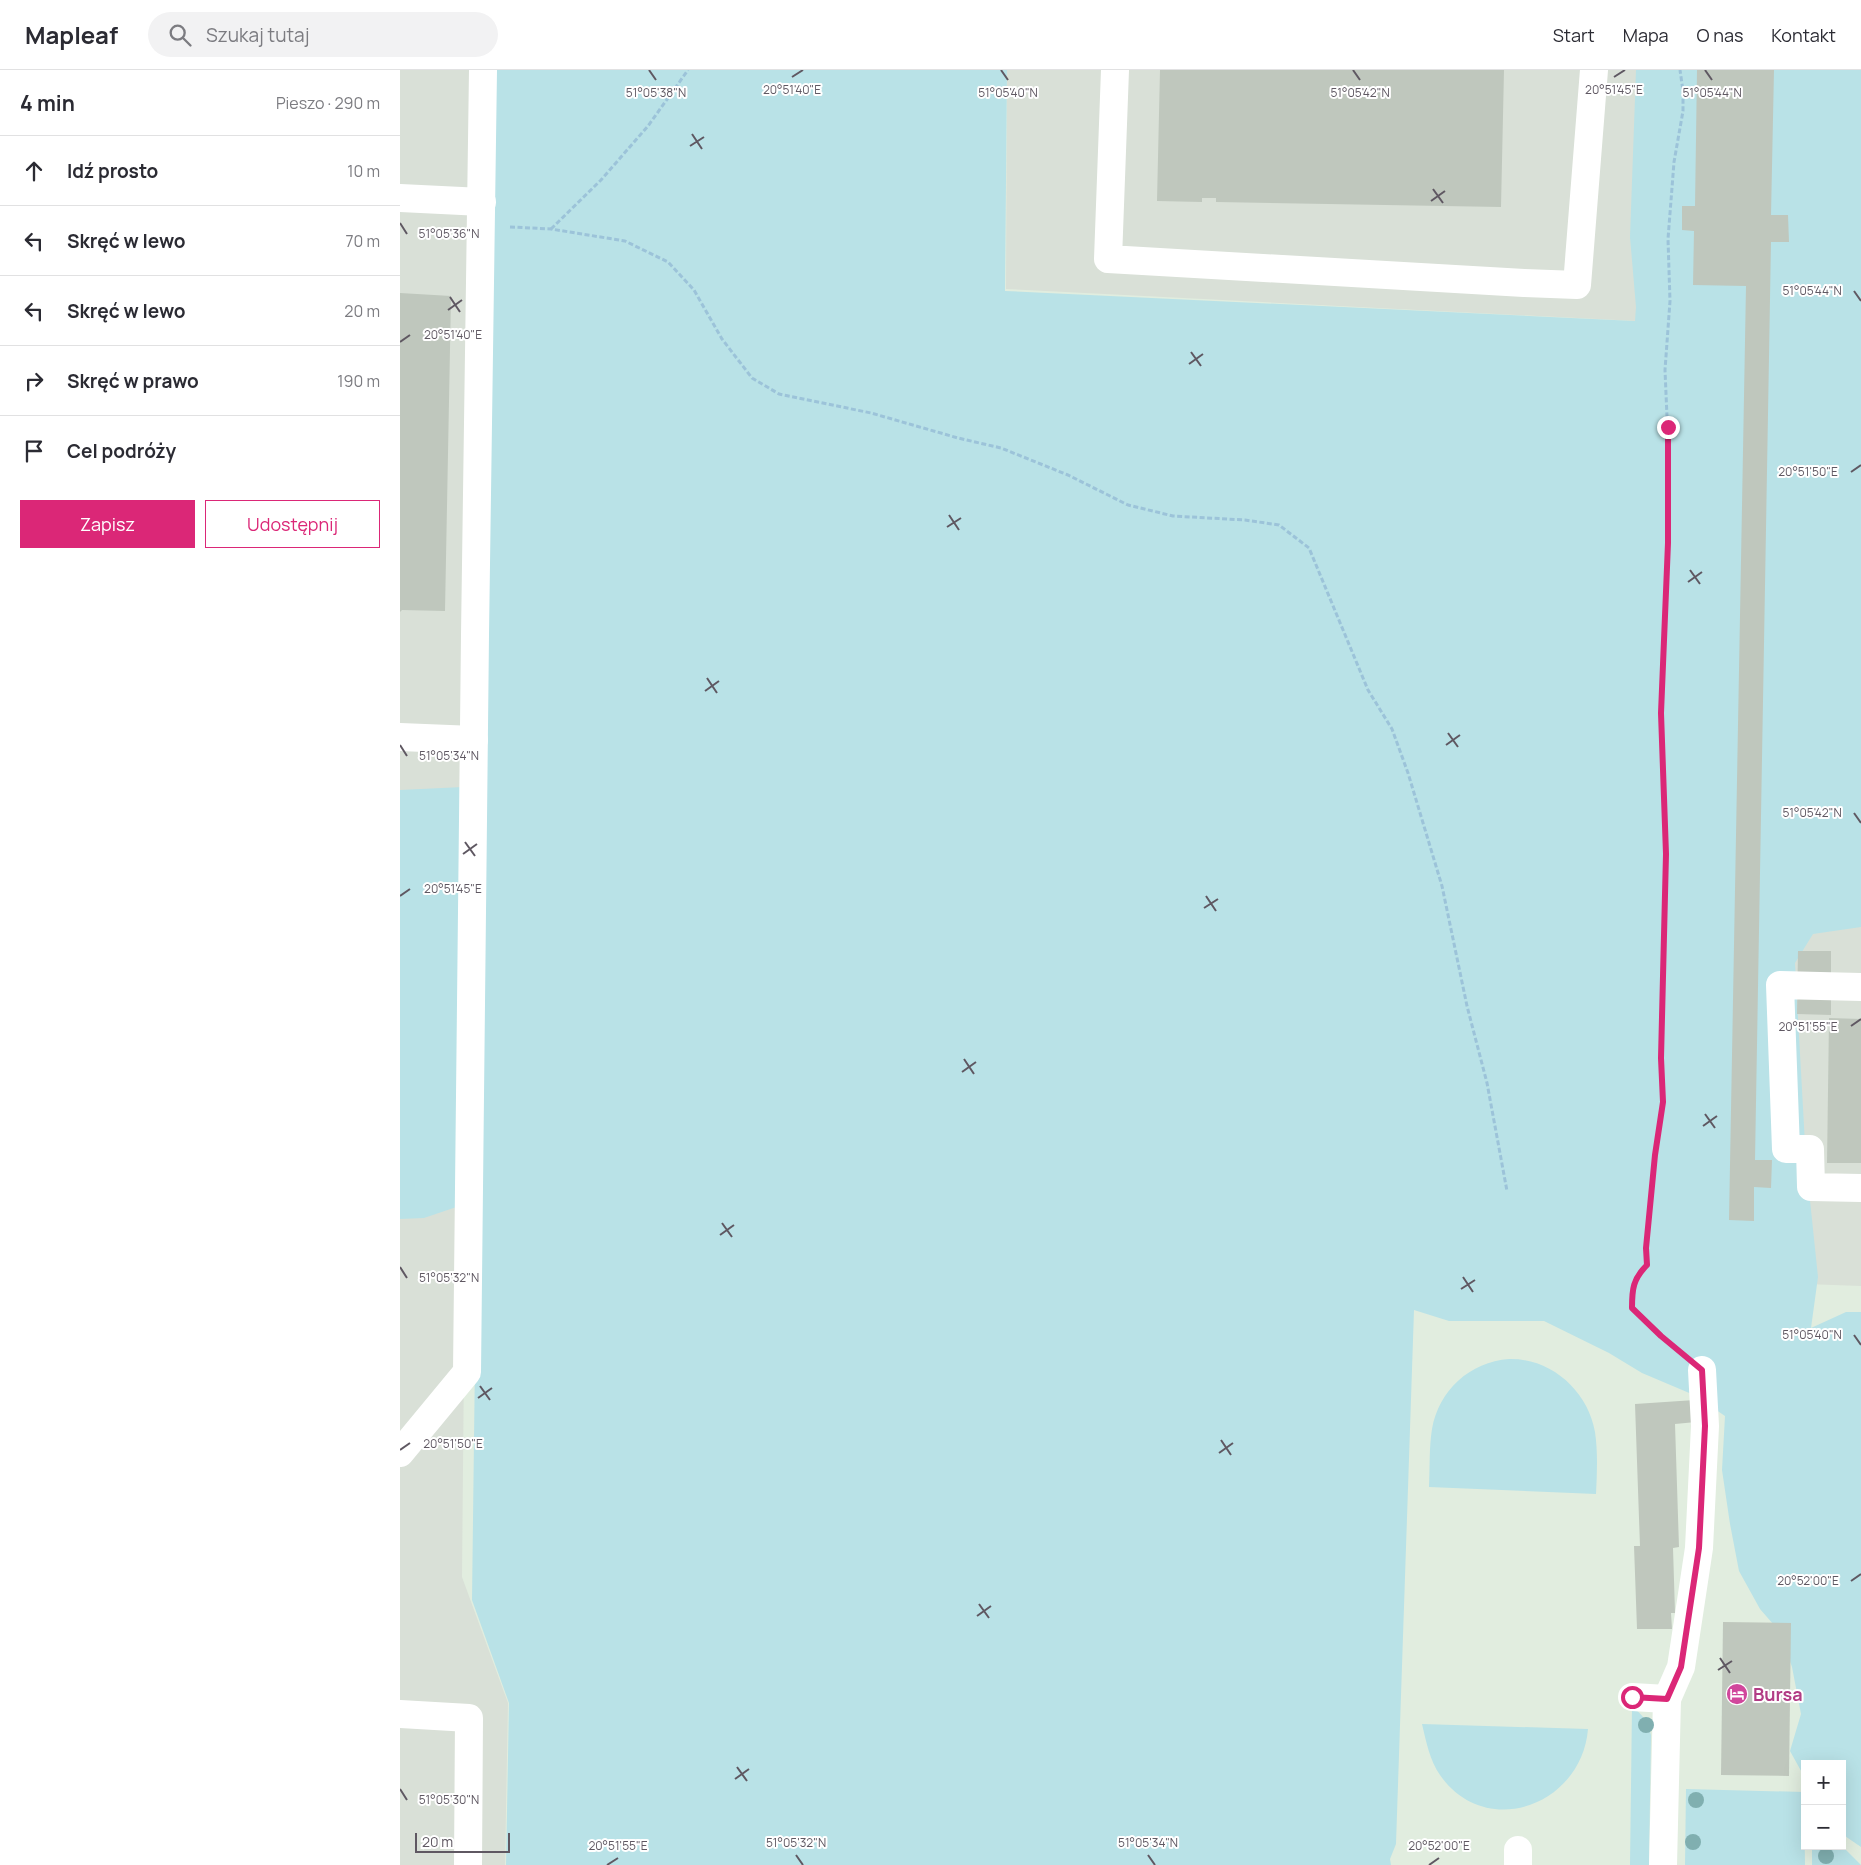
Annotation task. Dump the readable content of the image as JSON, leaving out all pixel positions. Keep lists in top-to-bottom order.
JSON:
{
  "places": {
    "hotel": ["Bursa"]
  },
  "scale_bar": "20 m",
  "page": {
    "header": "Mapleaf",
    "search": "Szukaj tutaj",
    "nav": [
      "Start",
      "Mapa",
      "O nas",
      "Kontakt"
    ],
    "heading": ["4 min", "Pieszo · 290 m"],
    "list": [
      ["Idź prosto", "10 m"],
      ["Skręć w lewo", "70 m"],
      ["Skręć w lewo", "20 m"],
      ["Skręć w prawo", "190 m"],
      "Cel podróży"
    ],
    "buttons": ["Zapisz", "Udostępnij"],
    "map_buttons": ["+", "−"],
    "scale": "20 m"
  },
  "coordinates": [
    "20°51'40\"E",
    "20°51'45\"E",
    "51°05'42\"N",
    "51°05'38\"N",
    "51°05'40\"N",
    "51°05'44\"N",
    "51°05'36\"N",
    "20°51'50\"E",
    "51°05'34\"N",
    "20°51'55\"E",
    "51°05'32\"N",
    "20°52'00\"E",
    "51°05'30\"N"
  ]
}
